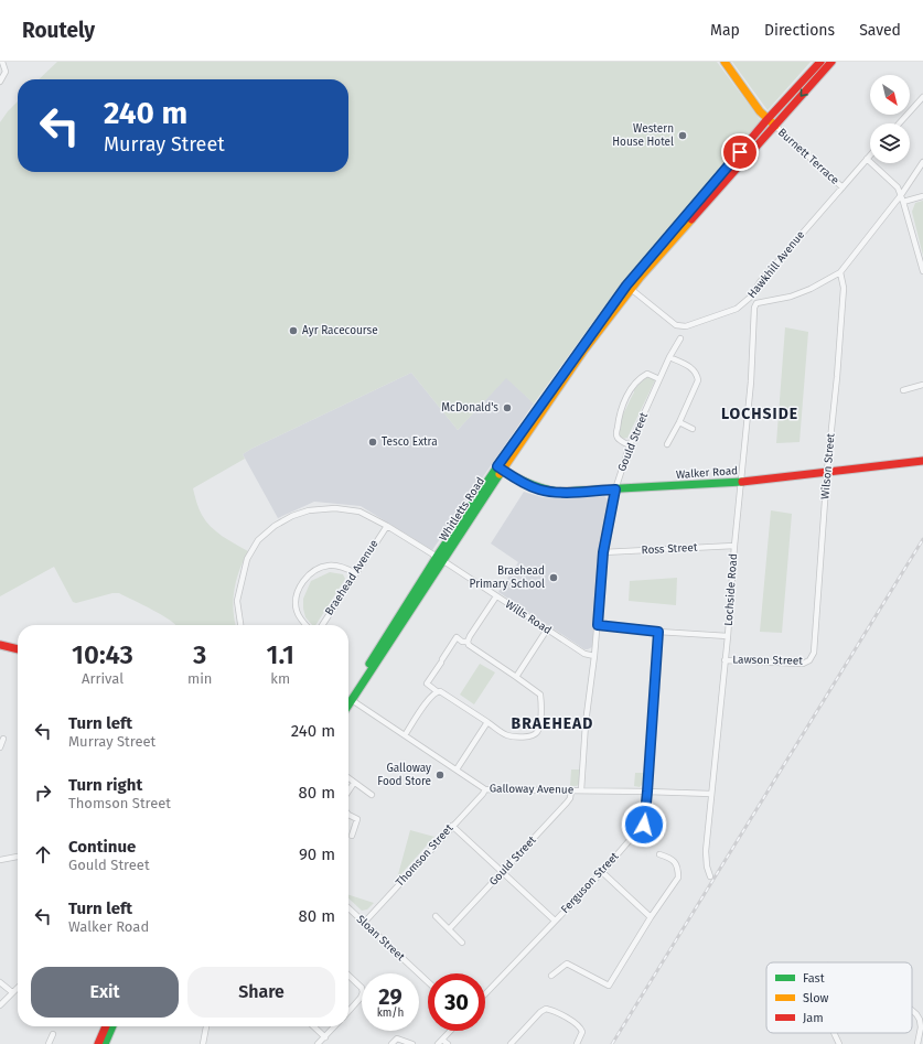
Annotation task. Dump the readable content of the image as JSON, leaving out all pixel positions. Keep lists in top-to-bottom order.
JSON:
{
  "streets": {
    "main road": ["Walker Road", "Whitletts Road"],
    "street": [
      "Burnett Terrace",
      "Hawkhill Avenue",
      "Gould Street",
      "Wilson Street",
      "Ross Street",
      "Braehead Avenue",
      "Lochside Road",
      "Wills Road",
      "Lawson Street",
      "Galloway Avenue",
      "Thomson Street",
      "Ferguson Street",
      "Sloan Street"
    ]
  },
  "crossings": [
    ["Burnett Terrace", "Hawkhill Avenue"],
    ["Burnett Terrace", "Whitletts Road"],
    ["Hawkhill Avenue", "Whitletts Road"],
    ["Gould Street", "Walker Road"],
    ["Gould Street", "Ross Street"],
    ["Gould Street", "Galloway Avenue"],
    ["Wilson Street", "Walker Road"],
    ["Wilson Street", "Lochside Road"],
    ["Wilson Street", "Lawson Street"],
    ["Walker Road", "Whitletts Road"],
    ["Walker Road", "Lochside Road"],
    ["Whitletts Road", "Wills Road"],
    ["Whitletts Road", "Galloway Avenue"],
    ["Ross Street", "Lochside Road"],
    ["Braehead Avenue", "Wills Road"],
    ["Lochside Road", "Lawson Street"],
    ["Lochside Road", "Galloway Avenue"],
    ["Galloway Avenue", "Thomson Street"],
    ["Galloway Avenue", "Ferguson Street"],
    ["Thomson Street", "Sloan Street"]
  ],
  "districts": ["LOCHSIDE", "BRAEHEAD"],
  "places": [
    "Western House Hotel",
    "Ayr Racecourse",
    "McDonald's",
    "Tesco Extra",
    "Braehead Primary School",
    "Galloway Food Store"
  ],
  "legend": ["Fast", "Slow", "Jam"],
  "north": "bottom right",
  "page": {
    "header": "Routely",
    "nav": ["Map", "Directions", "Saved"],
    "turn": ["240 m", "Murray Street"],
    "eta": [
      "10:43",
      "Arrival",
      "3",
      "min",
      "1.1",
      "km"
    ],
    "list": [
      {
        "name": "Turn left",
        "note": "Murray Street",
        "value": "240 m"
      },
      {
        "name": "Turn right",
        "note": "Thomson Street",
        "value": "80 m"
      },
      {
        "name": "Continue",
        "note": "Gould Street",
        "value": "90 m"
      },
      {
        "name": "Turn left",
        "note": "Walker Road",
        "value": "80 m"
      }
    ],
    "buttons": ["Exit", "Share"],
    "speed": "29 km/h",
    "limit": "30"
  }
}
